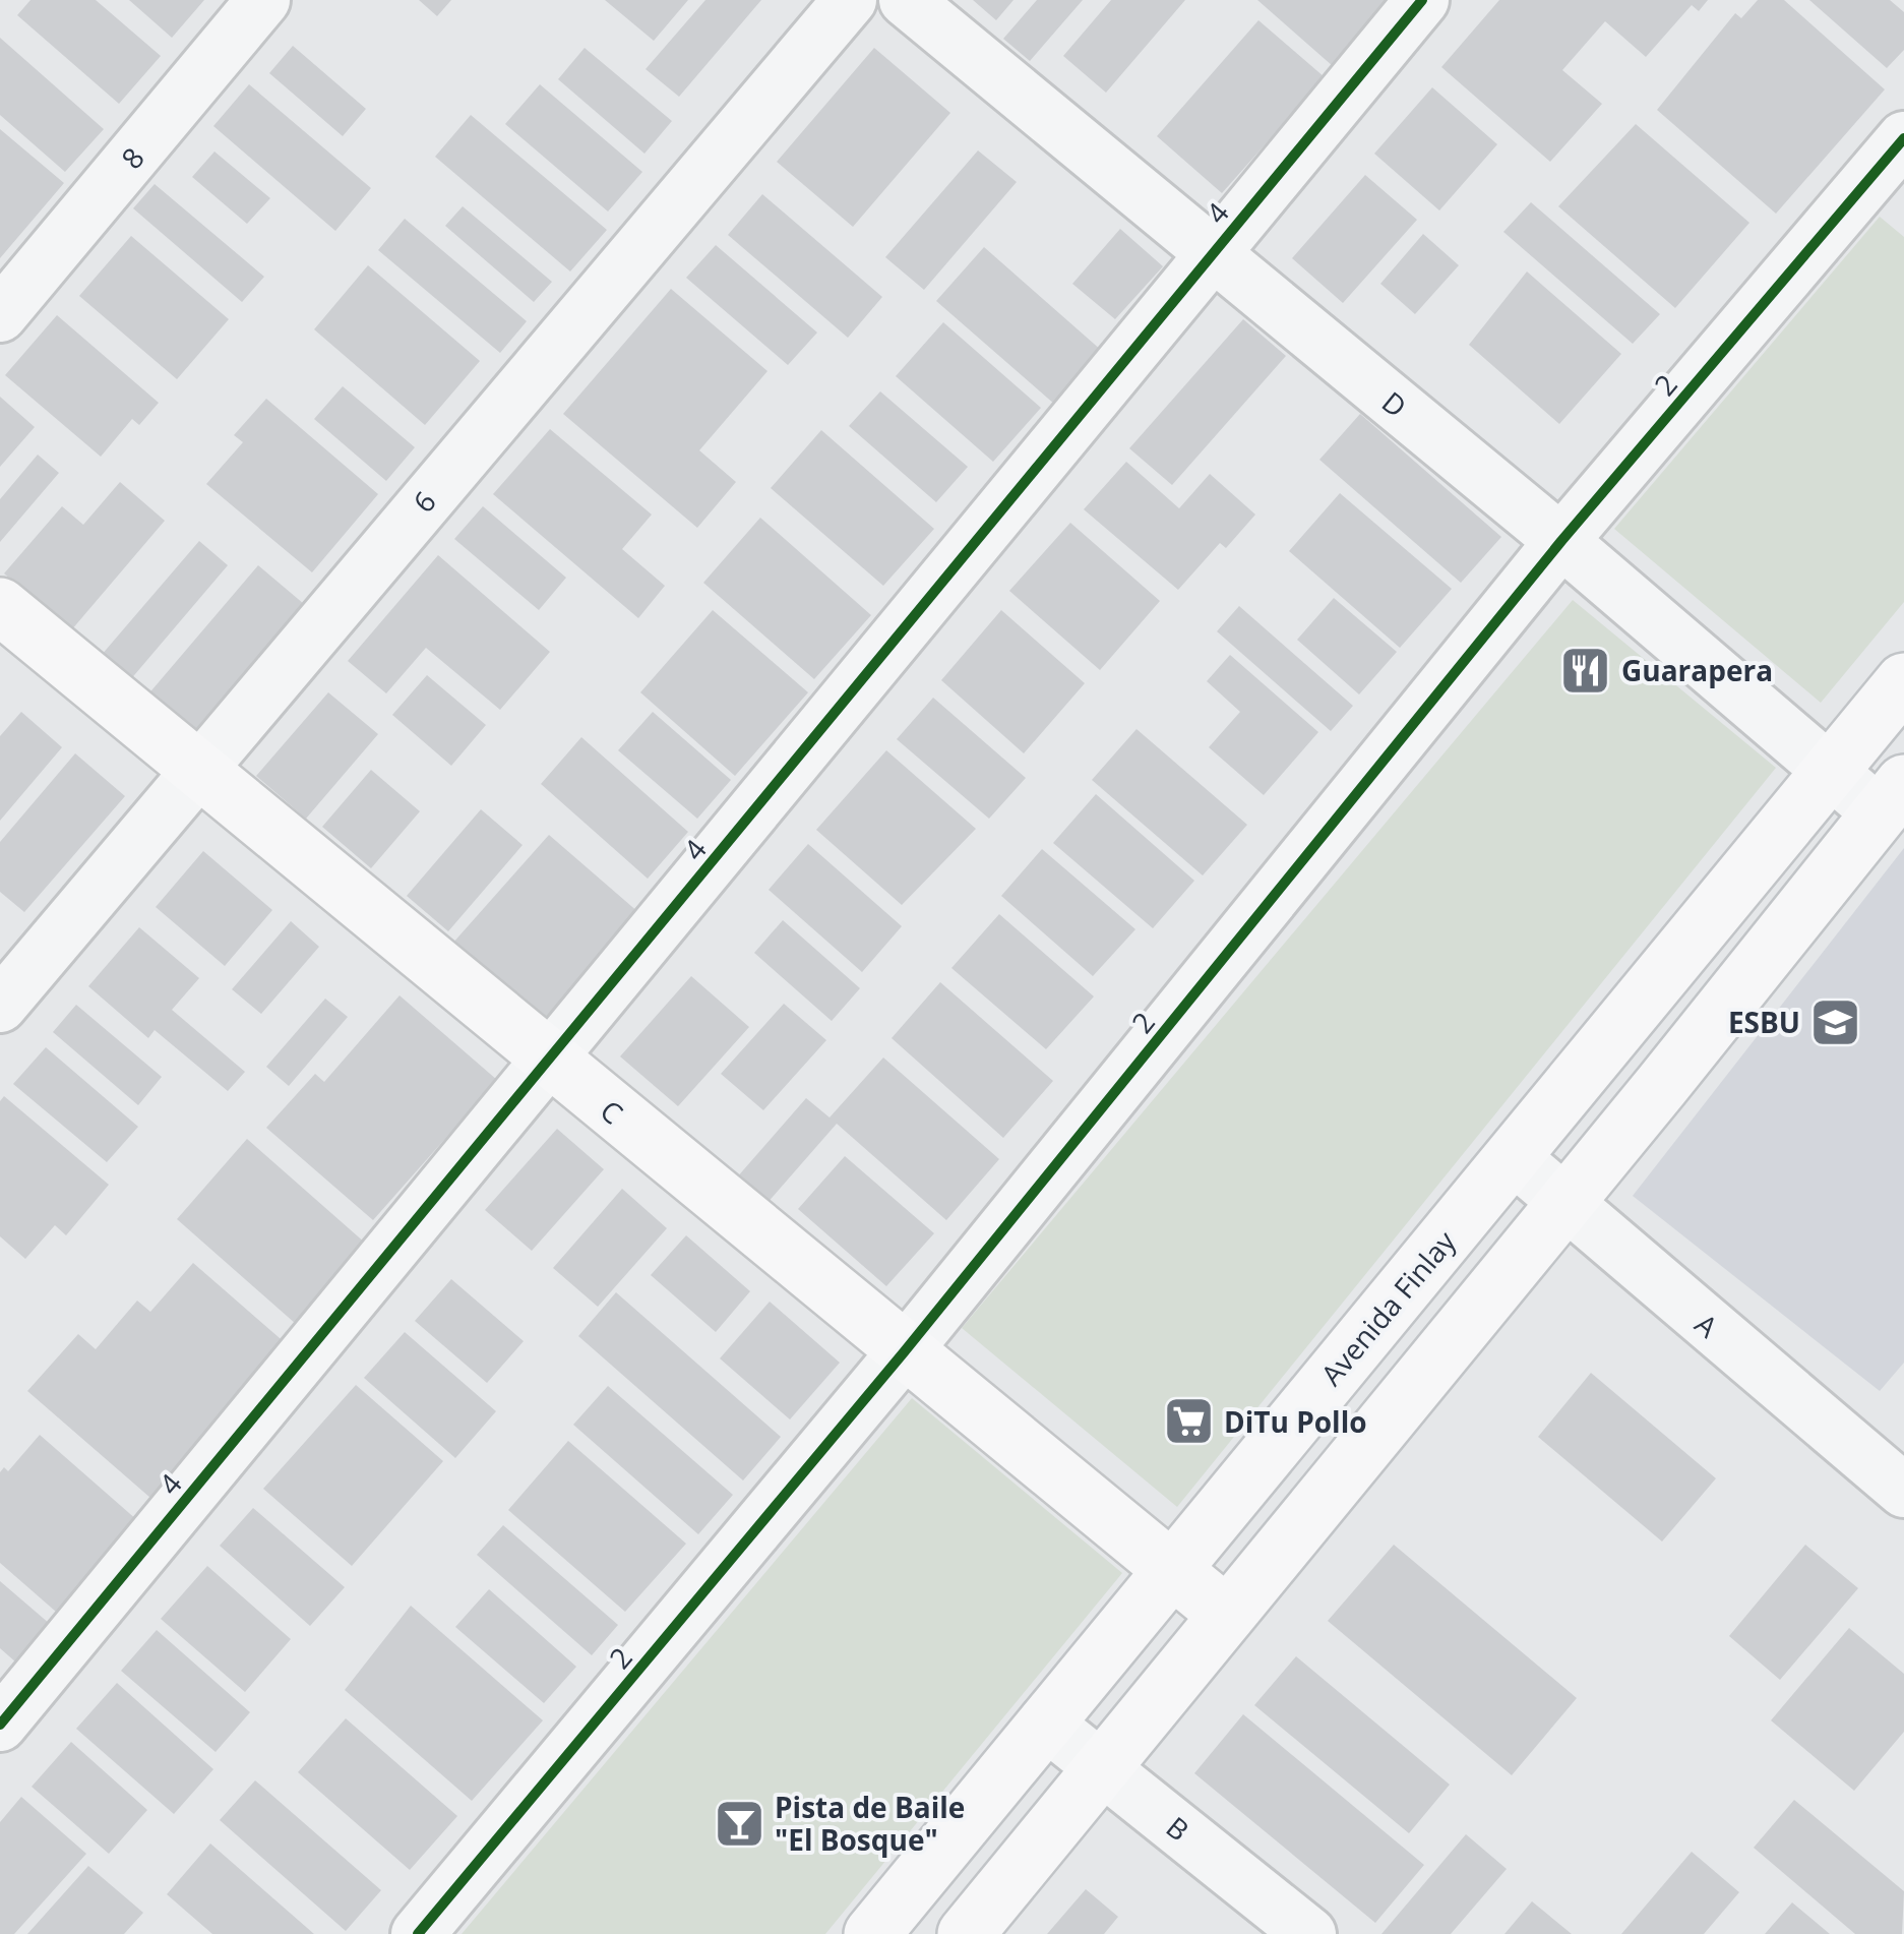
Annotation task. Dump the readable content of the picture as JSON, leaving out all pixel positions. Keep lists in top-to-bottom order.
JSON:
{
  "streets": {
    "main road": ["C", "Avenida Finlay"],
    "street": [
      "8",
      "4",
      "2",
      "D",
      "6",
      "A",
      "B"
    ]
  },
  "crossings": [
    ["4", "D"],
    ["4", "C"],
    ["2", "D"],
    ["2", "C"],
    ["D", "Avenida Finlay"],
    ["6", "C"],
    ["C", "Avenida Finlay"],
    ["Avenida Finlay", "A"],
    ["Avenida Finlay", "B"]
  ],
  "places": {
    "restaurant": ["Guarapera"],
    "school or university": ["ESBU"],
    "supermarket": ["DiTu Pollo"],
    "bar": ["Pista de Baile \"El Bosque\""]
  }
}
